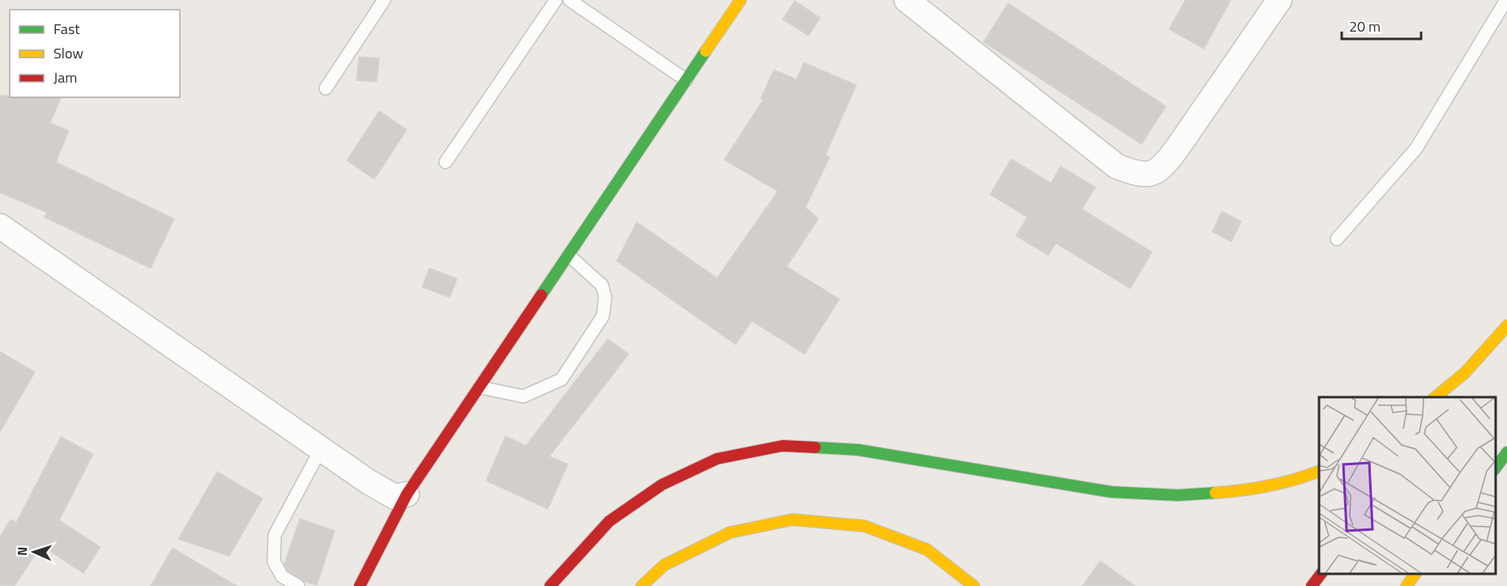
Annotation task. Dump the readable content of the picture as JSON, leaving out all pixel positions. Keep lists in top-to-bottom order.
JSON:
{
  "legend": ["Fast", "Slow", "Jam"],
  "scale_bar": "20 m",
  "north": "left"
}
